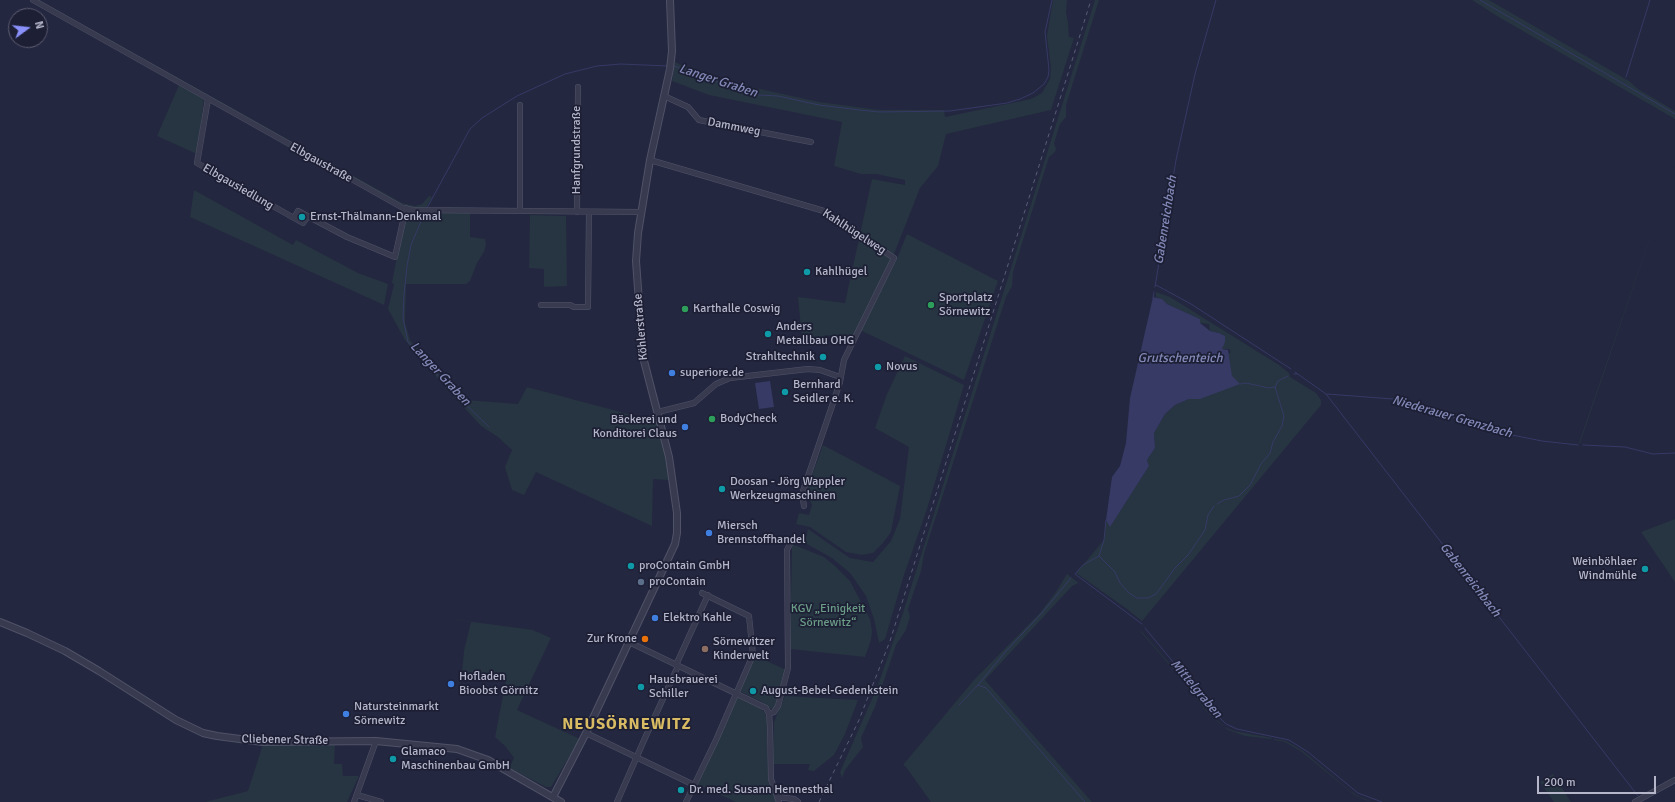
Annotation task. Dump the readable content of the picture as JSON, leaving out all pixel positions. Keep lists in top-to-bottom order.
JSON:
{
  "streets": {
    "street": [
      "Dammweg",
      "Hanfgrundstraße",
      "Elbgaustraße",
      "Elbgausiedlung",
      "Kahlhügelweg",
      "Köhlerstraße",
      "Cliebener Straße"
    ]
  },
  "crossings": [
    ["Dammweg", "Köhlerstraße"],
    ["Hanfgrundstraße", "Elbgaustraße"],
    ["Elbgaustraße", "Elbgausiedlung"],
    ["Elbgaustraße", "Köhlerstraße"],
    ["Kahlhügelweg", "Köhlerstraße"],
    ["Köhlerstraße", "Cliebener Straße"]
  ],
  "districts": ["NEUSÖRNEWITZ"],
  "water": [
    "Langer Graben",
    "Gabenreichbach",
    "Grutschenteich",
    "Niederauer Grenzbach",
    "Mittelgraben"
  ],
  "parks": ["KGV „Einigkeit Sörnewitz“"],
  "places": [
    "Ernst-Thälmann-Denkmal",
    "Kahlhügel",
    "Sportplatz Sörnewitz",
    "Karthalle Coswig",
    "Anders Metallbau OHG",
    "Strahltechnik",
    "Novus",
    "superiore.de",
    "Bernhard Seidler e. K.",
    "BodyCheck",
    "Bäckerei und Konditorei Claus",
    "Doosan - Jörg Wappler Werkzeugmaschinen",
    "Miersch Brennstoffhandel",
    "proContain GmbH",
    "Weinböhlaer Windmühle",
    "proContain",
    "Elektro Kahle",
    "Zur Krone",
    "Sörnewitzer Kinderwelt",
    "Hofladen Bioobst Görnitz",
    "Hausbrauerei Schiller",
    "August-Bebel-Gedenkstein",
    "Natursteinmarkt Sörnewitz",
    "Glamaco Maschinenbau GmbH",
    "Dr. med. Susann Hennesthal"
  ],
  "scale_bar": "200 m",
  "north": "right"
}
